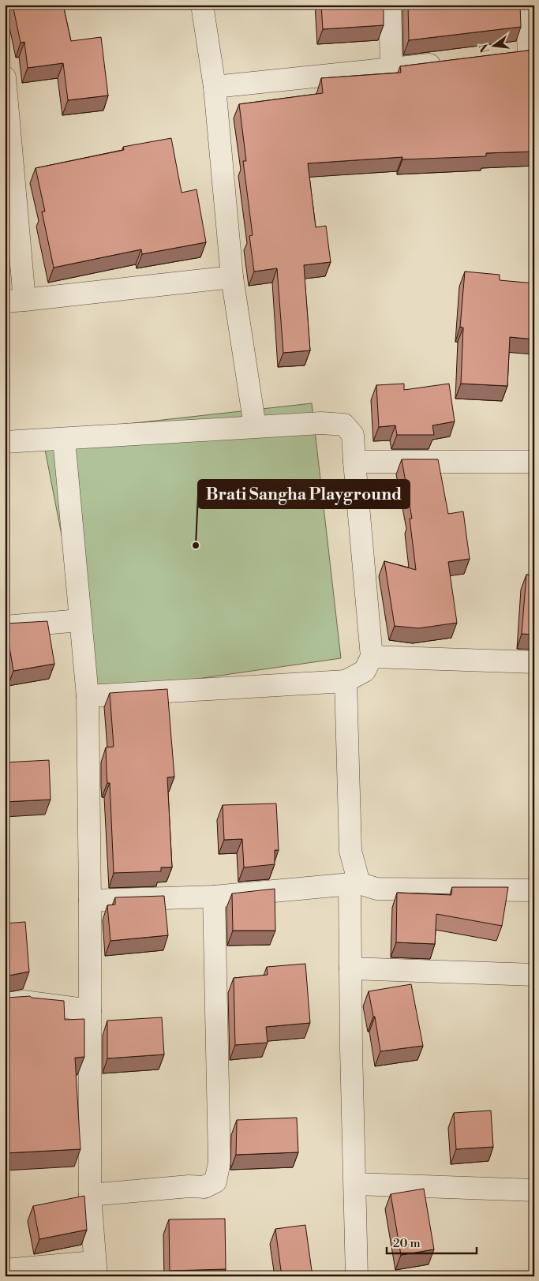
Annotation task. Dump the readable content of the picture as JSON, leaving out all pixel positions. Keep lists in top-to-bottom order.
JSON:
{
  "places": ["Brati Sangha Playground"],
  "scale_bar": "20 m",
  "north": "left"
}
